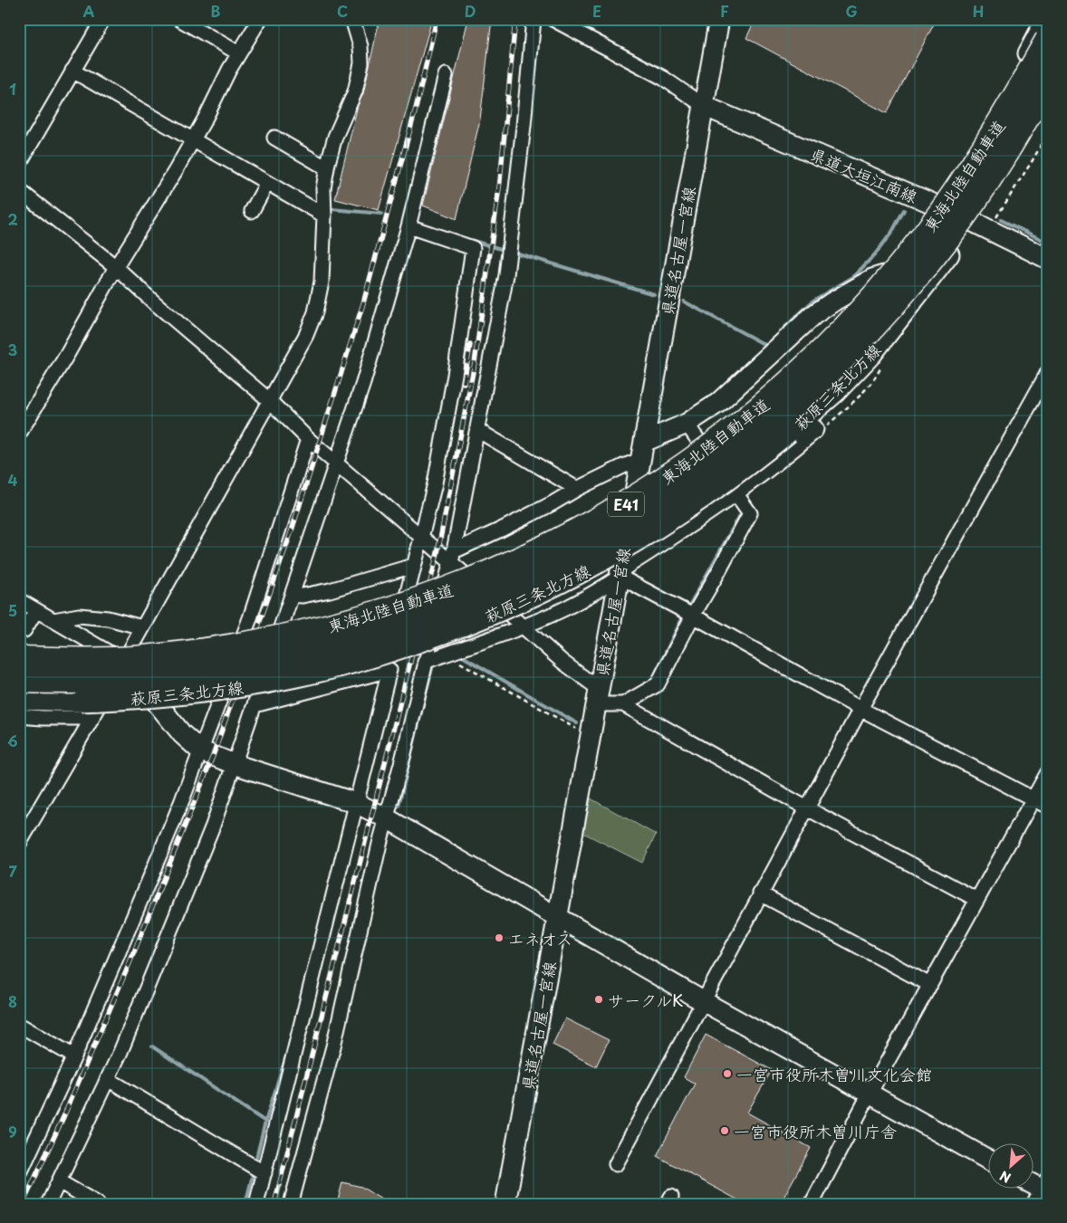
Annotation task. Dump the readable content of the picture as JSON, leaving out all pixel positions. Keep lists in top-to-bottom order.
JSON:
{
  "streets": {
    "highway": ["東海北陸自動車道", "E41"],
    "main road": ["県道大垣江南線", "県道名古屋一宮線", "萩原三条北方線"]
  },
  "crossings": [
    ["県道大垣江南線", "県道名古屋一宮線"],
    ["県道大垣江南線", "萩原三条北方線"]
  ],
  "places": [
    "エネオス",
    "サークルK",
    "一宮市役所木曽川文化会館",
    "一宮市役所木曽川庁舎"
  ],
  "north": "bottom left",
  "grid": {
    "columns": [
      "A",
      "B",
      "C",
      "D",
      "E",
      "F",
      "G",
      "H"
    ],
    "rows": [
      "1",
      "2",
      "3",
      "4",
      "5",
      "6",
      "7",
      "8",
      "9"
    ]
  }
}
